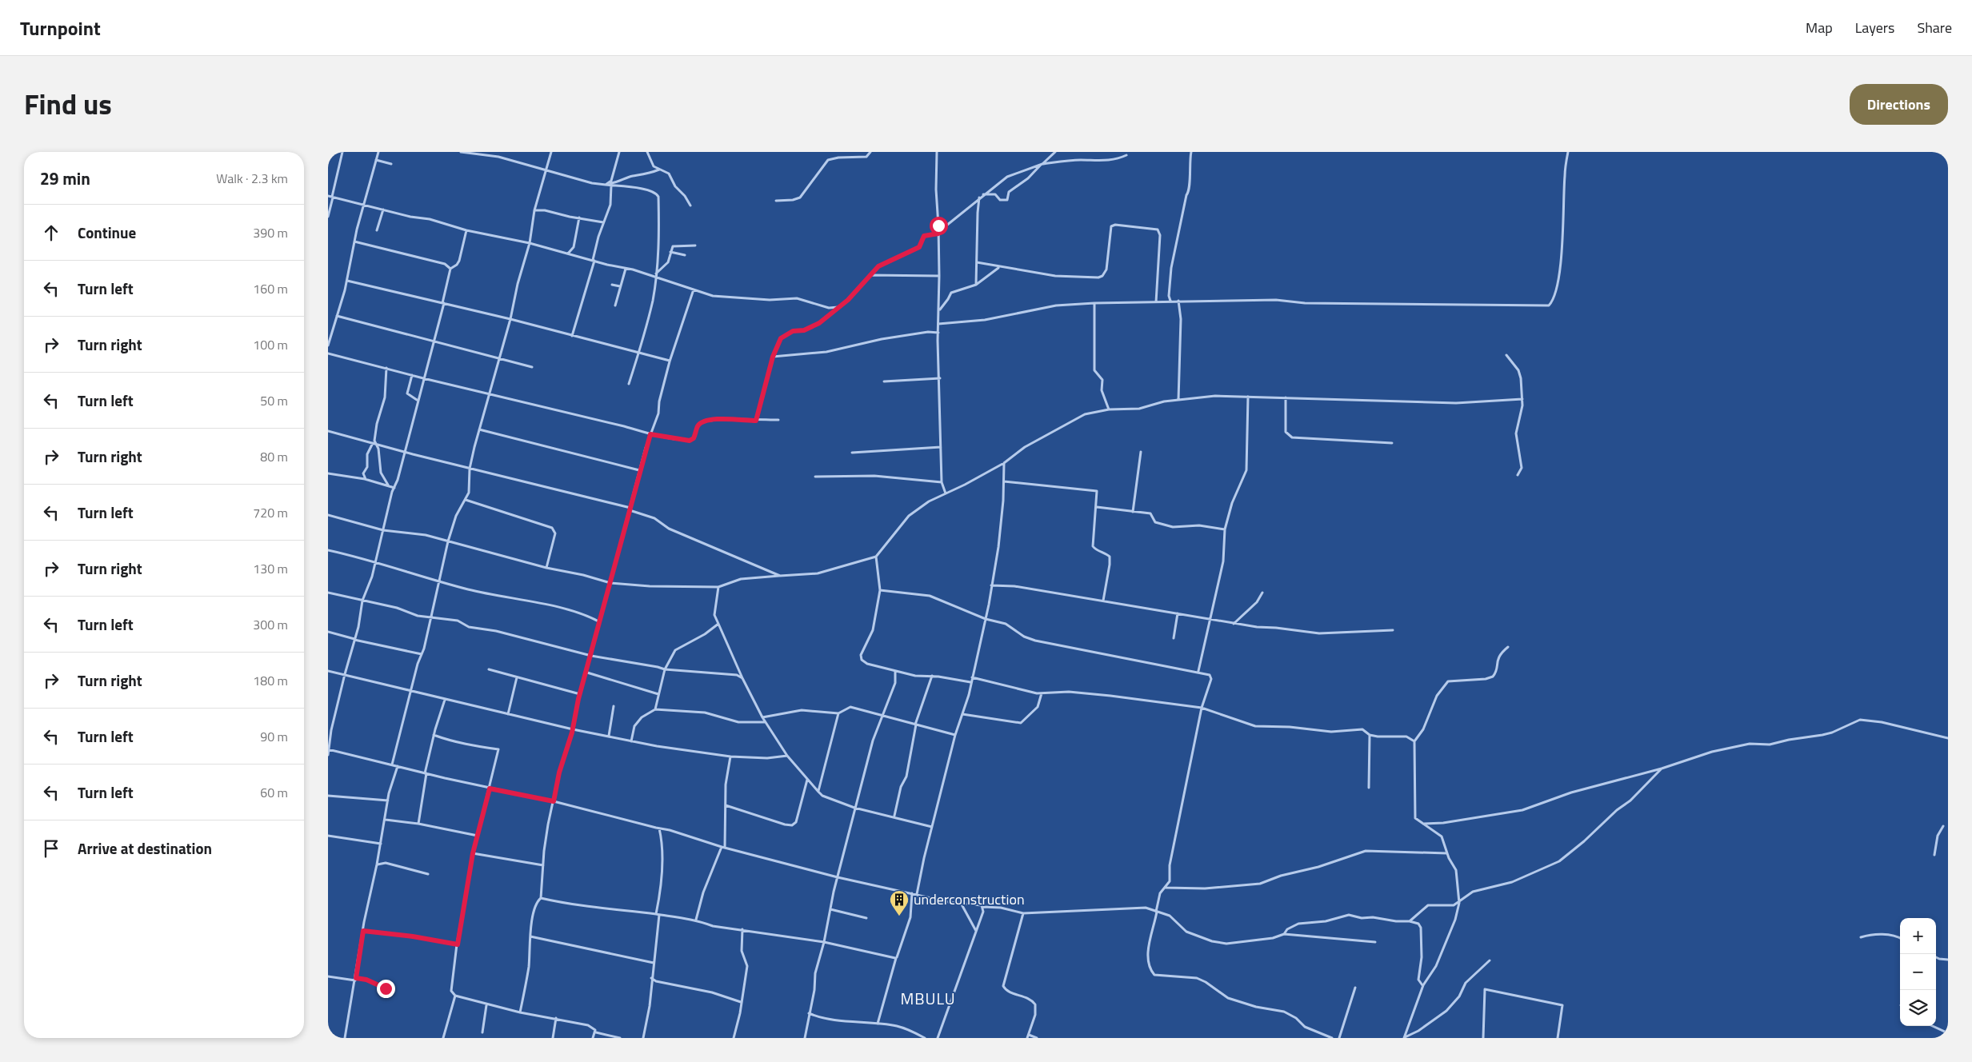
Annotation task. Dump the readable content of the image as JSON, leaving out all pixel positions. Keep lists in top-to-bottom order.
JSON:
{
  "districts": ["MBULU"],
  "places": {
    "building": ["underconstruction"]
  },
  "page": {
    "header": "Turnpoint",
    "nav": ["Map", "Layers", "Share"],
    "title": "Find us",
    "buttons": "Directions",
    "heading": ["29 min", "Walk · 2.3 km"],
    "list": [
      ["Continue", "390 m"],
      ["Turn left", "160 m"],
      ["Turn right", "100 m"],
      ["Turn left", "50 m"],
      ["Turn right", "80 m"],
      ["Turn left", "720 m"],
      ["Turn right", "130 m"],
      ["Turn left", "300 m"],
      ["Turn right", "180 m"],
      ["Turn left", "90 m"],
      ["Turn left", "60 m"],
      "Arrive at destination"
    ],
    "map_buttons": ["+", "−"]
  }
}
